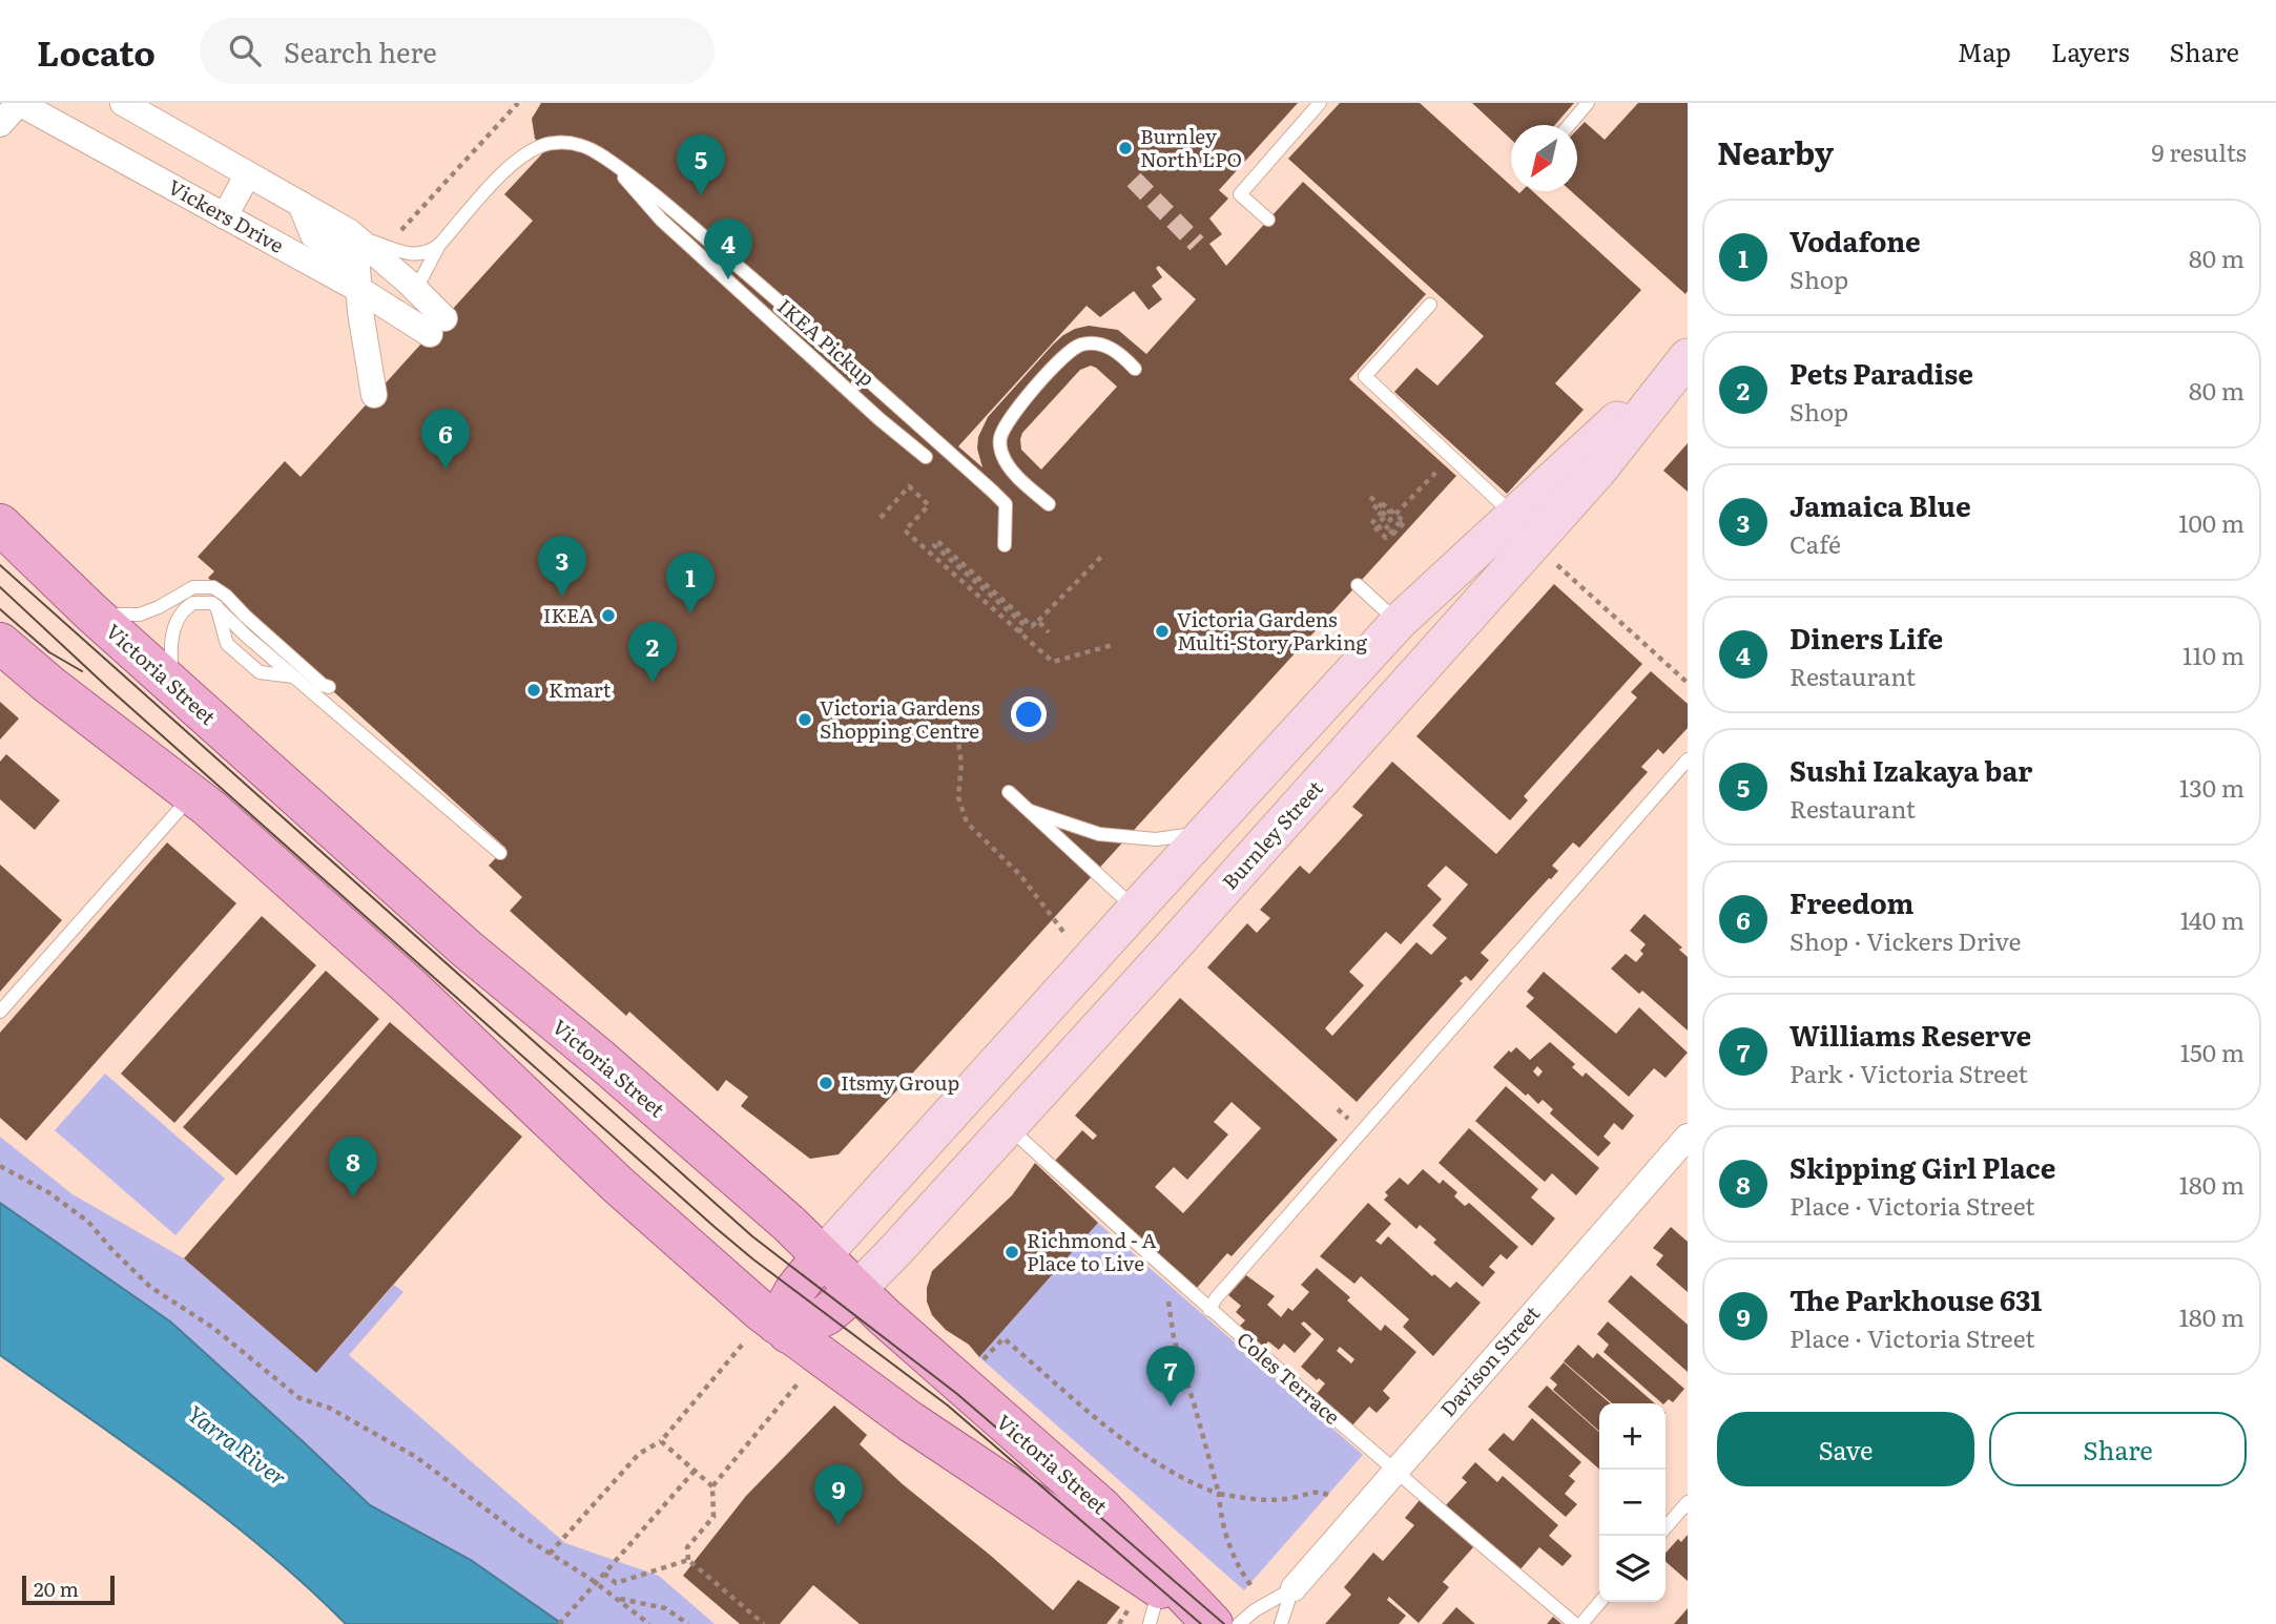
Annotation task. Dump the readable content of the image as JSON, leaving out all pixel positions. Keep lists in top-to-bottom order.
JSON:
{
  "streets": {
    "main road": ["Victoria Street", "Burnley Street"],
    "street": ["Vickers Drive", "Davison Street"],
    "lane": ["IKEA Pickup", "Coles Terrace"]
  },
  "crossings": [
    ["Vickers Drive", "IKEA Pickup"],
    ["Victoria Street", "Burnley Street"],
    ["Victoria Street", "Davison Street"],
    ["Burnley Street", "Coles Terrace"],
    ["Davison Street", "Coles Terrace"]
  ],
  "water": ["Yarra River"],
  "places": [
    "Burnley North LPO",
    "IKEA",
    "Victoria Gardens Multi-Story Parking",
    "Kmart",
    "Victoria Gardens Shopping Centre",
    "Itsmy Group",
    "Richmond - A Place to Live"
  ],
  "scale_bar": "20 m",
  "north": "bottom left",
  "page": {
    "header": "Locato",
    "search": "Search here",
    "nav": ["Map", "Layers", "Share"],
    "heading": ["Nearby", "9 results"],
    "pins": [
      "5",
      "4",
      "6",
      "3",
      "1",
      "2",
      "8",
      "7",
      "9"
    ],
    "list": [
      {
        "mark": "1",
        "name": "Vodafone",
        "note": "Shop",
        "value": "80 m"
      },
      {
        "mark": "2",
        "name": "Pets Paradise",
        "note": "Shop",
        "value": "80 m"
      },
      {
        "mark": "3",
        "name": "Jamaica Blue",
        "note": "Café",
        "value": "100 m"
      },
      {
        "mark": "4",
        "name": "Diners Life",
        "note": "Restaurant",
        "value": "110 m"
      },
      {
        "mark": "5",
        "name": "Sushi Izakaya bar",
        "note": "Restaurant",
        "value": "130 m"
      },
      {
        "mark": "6",
        "name": "Freedom",
        "note": "Shop · Vickers Drive",
        "value": "140 m"
      },
      {
        "mark": "7",
        "name": "Williams Reserve",
        "note": "Park · Victoria Street",
        "value": "150 m"
      },
      {
        "mark": "8",
        "name": "Skipping Girl Place",
        "note": "Place · Victoria Street",
        "value": "180 m"
      },
      {
        "mark": "9",
        "name": "The Parkhouse 631",
        "note": "Place · Victoria Street",
        "value": "180 m"
      }
    ],
    "buttons": ["Save", "Share"],
    "map_buttons": ["+", "−"],
    "scale": "20 m"
  }
}
